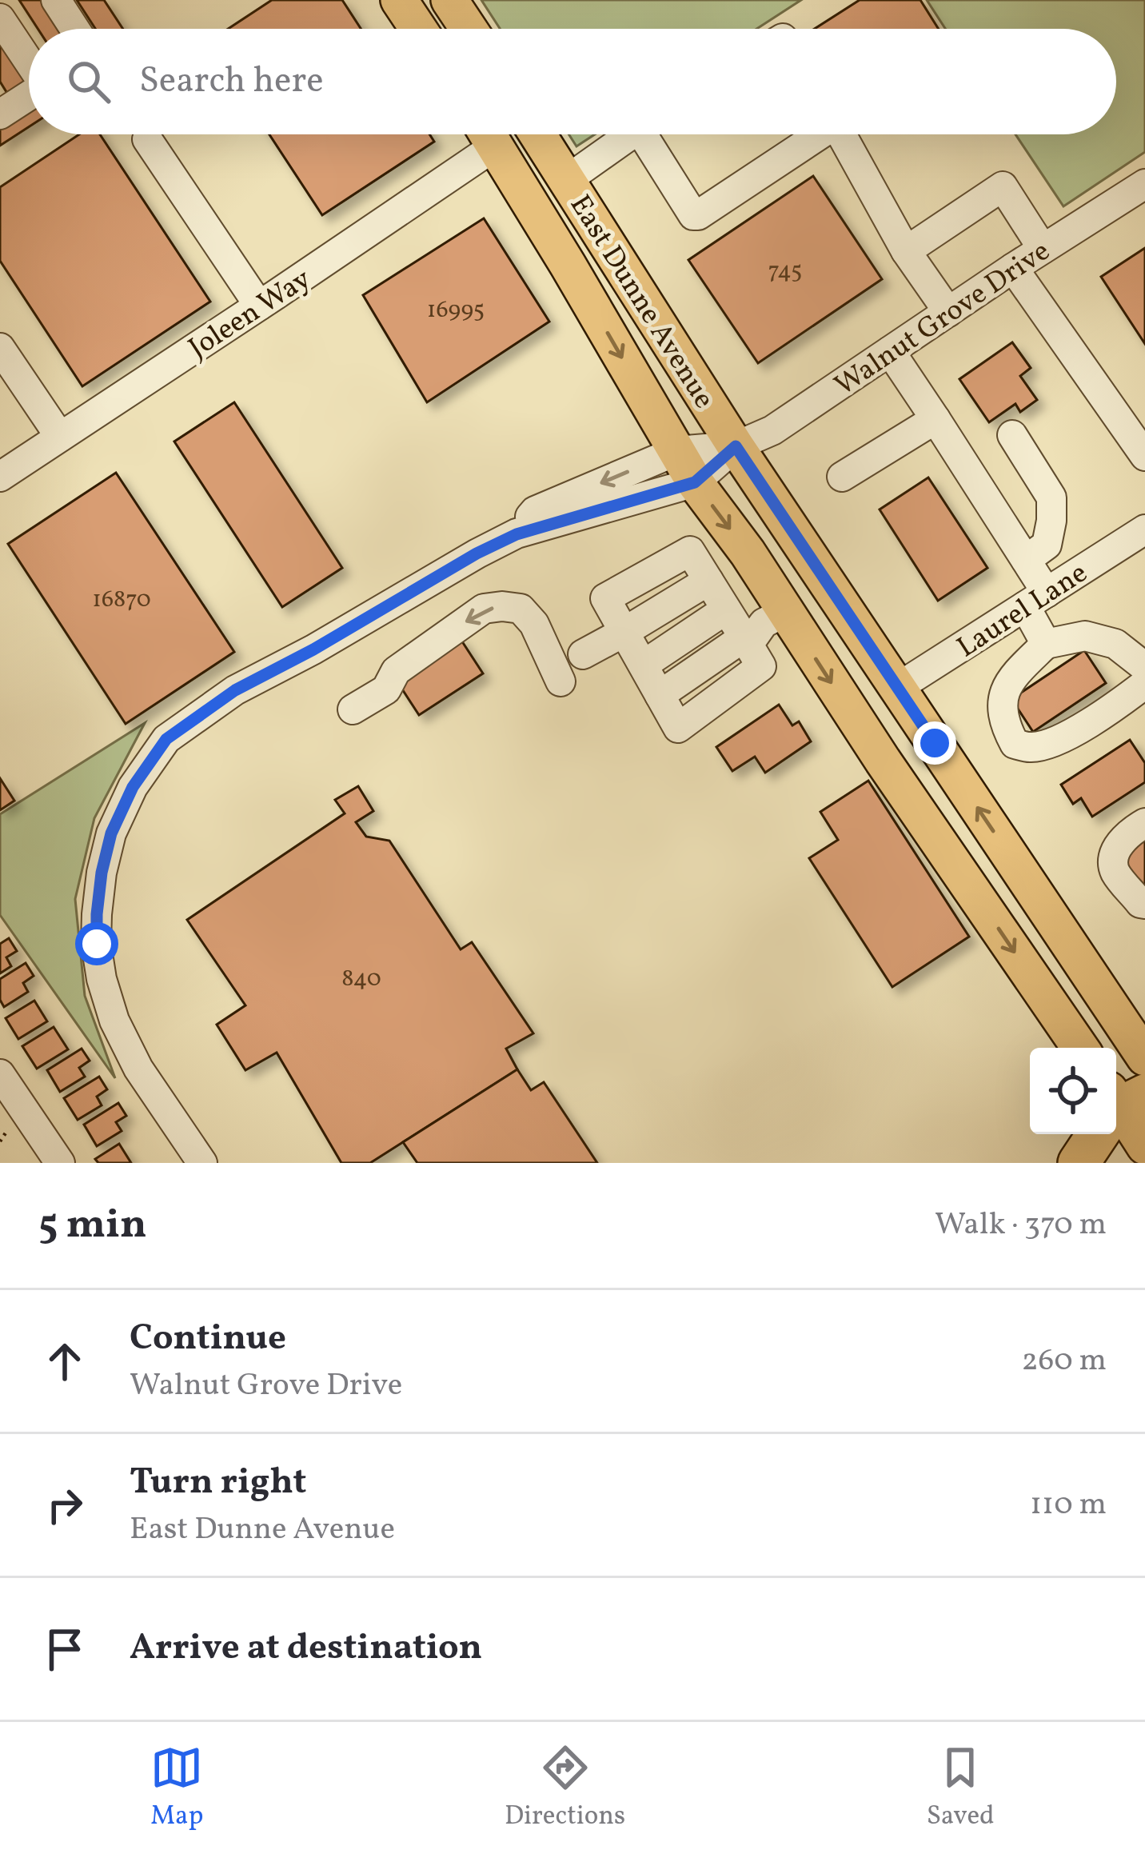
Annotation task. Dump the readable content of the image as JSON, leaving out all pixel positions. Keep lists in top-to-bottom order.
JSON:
{
  "streets": {
    "main road": ["East Dunne Avenue"],
    "street": ["Joleen Way", "Walnut Grove Drive", "Laurel Lane"]
  },
  "crossings": [
    ["East Dunne Avenue", "Walnut Grove Drive"],
    ["East Dunne Avenue", "Laurel Lane"]
  ],
  "house_numbers": [
    "745",
    "16995",
    "16870",
    "840"
  ],
  "page": {
    "search": "Search here",
    "heading": ["5 min", "Walk · 370 m"],
    "list": [
      ["Continue", "Walnut Grove Drive", "260 m"],
      ["Turn right", "East Dunne Avenue", "110 m"],
      "Arrive at destination"
    ],
    "nav": ["Map", "Directions", "Saved"]
  }
}
